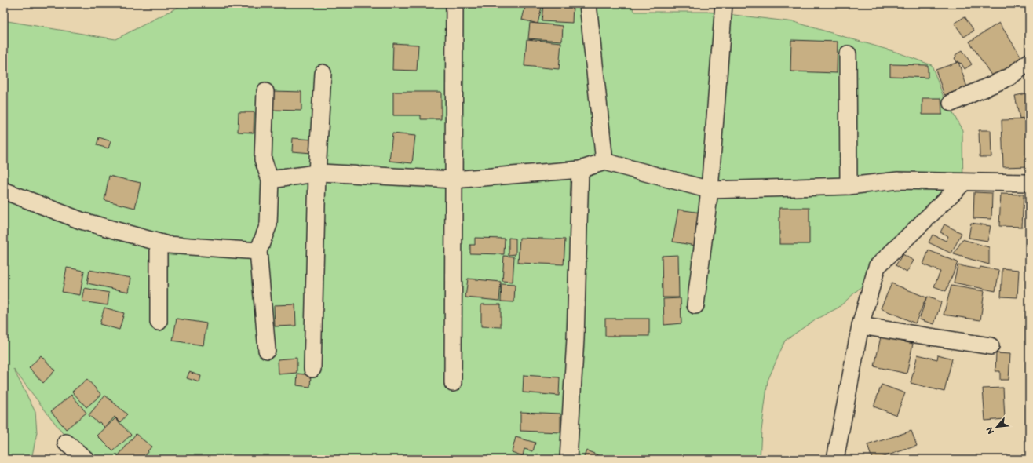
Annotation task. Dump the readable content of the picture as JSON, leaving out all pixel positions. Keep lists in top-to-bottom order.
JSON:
{
  "north": "bottom left"
}
